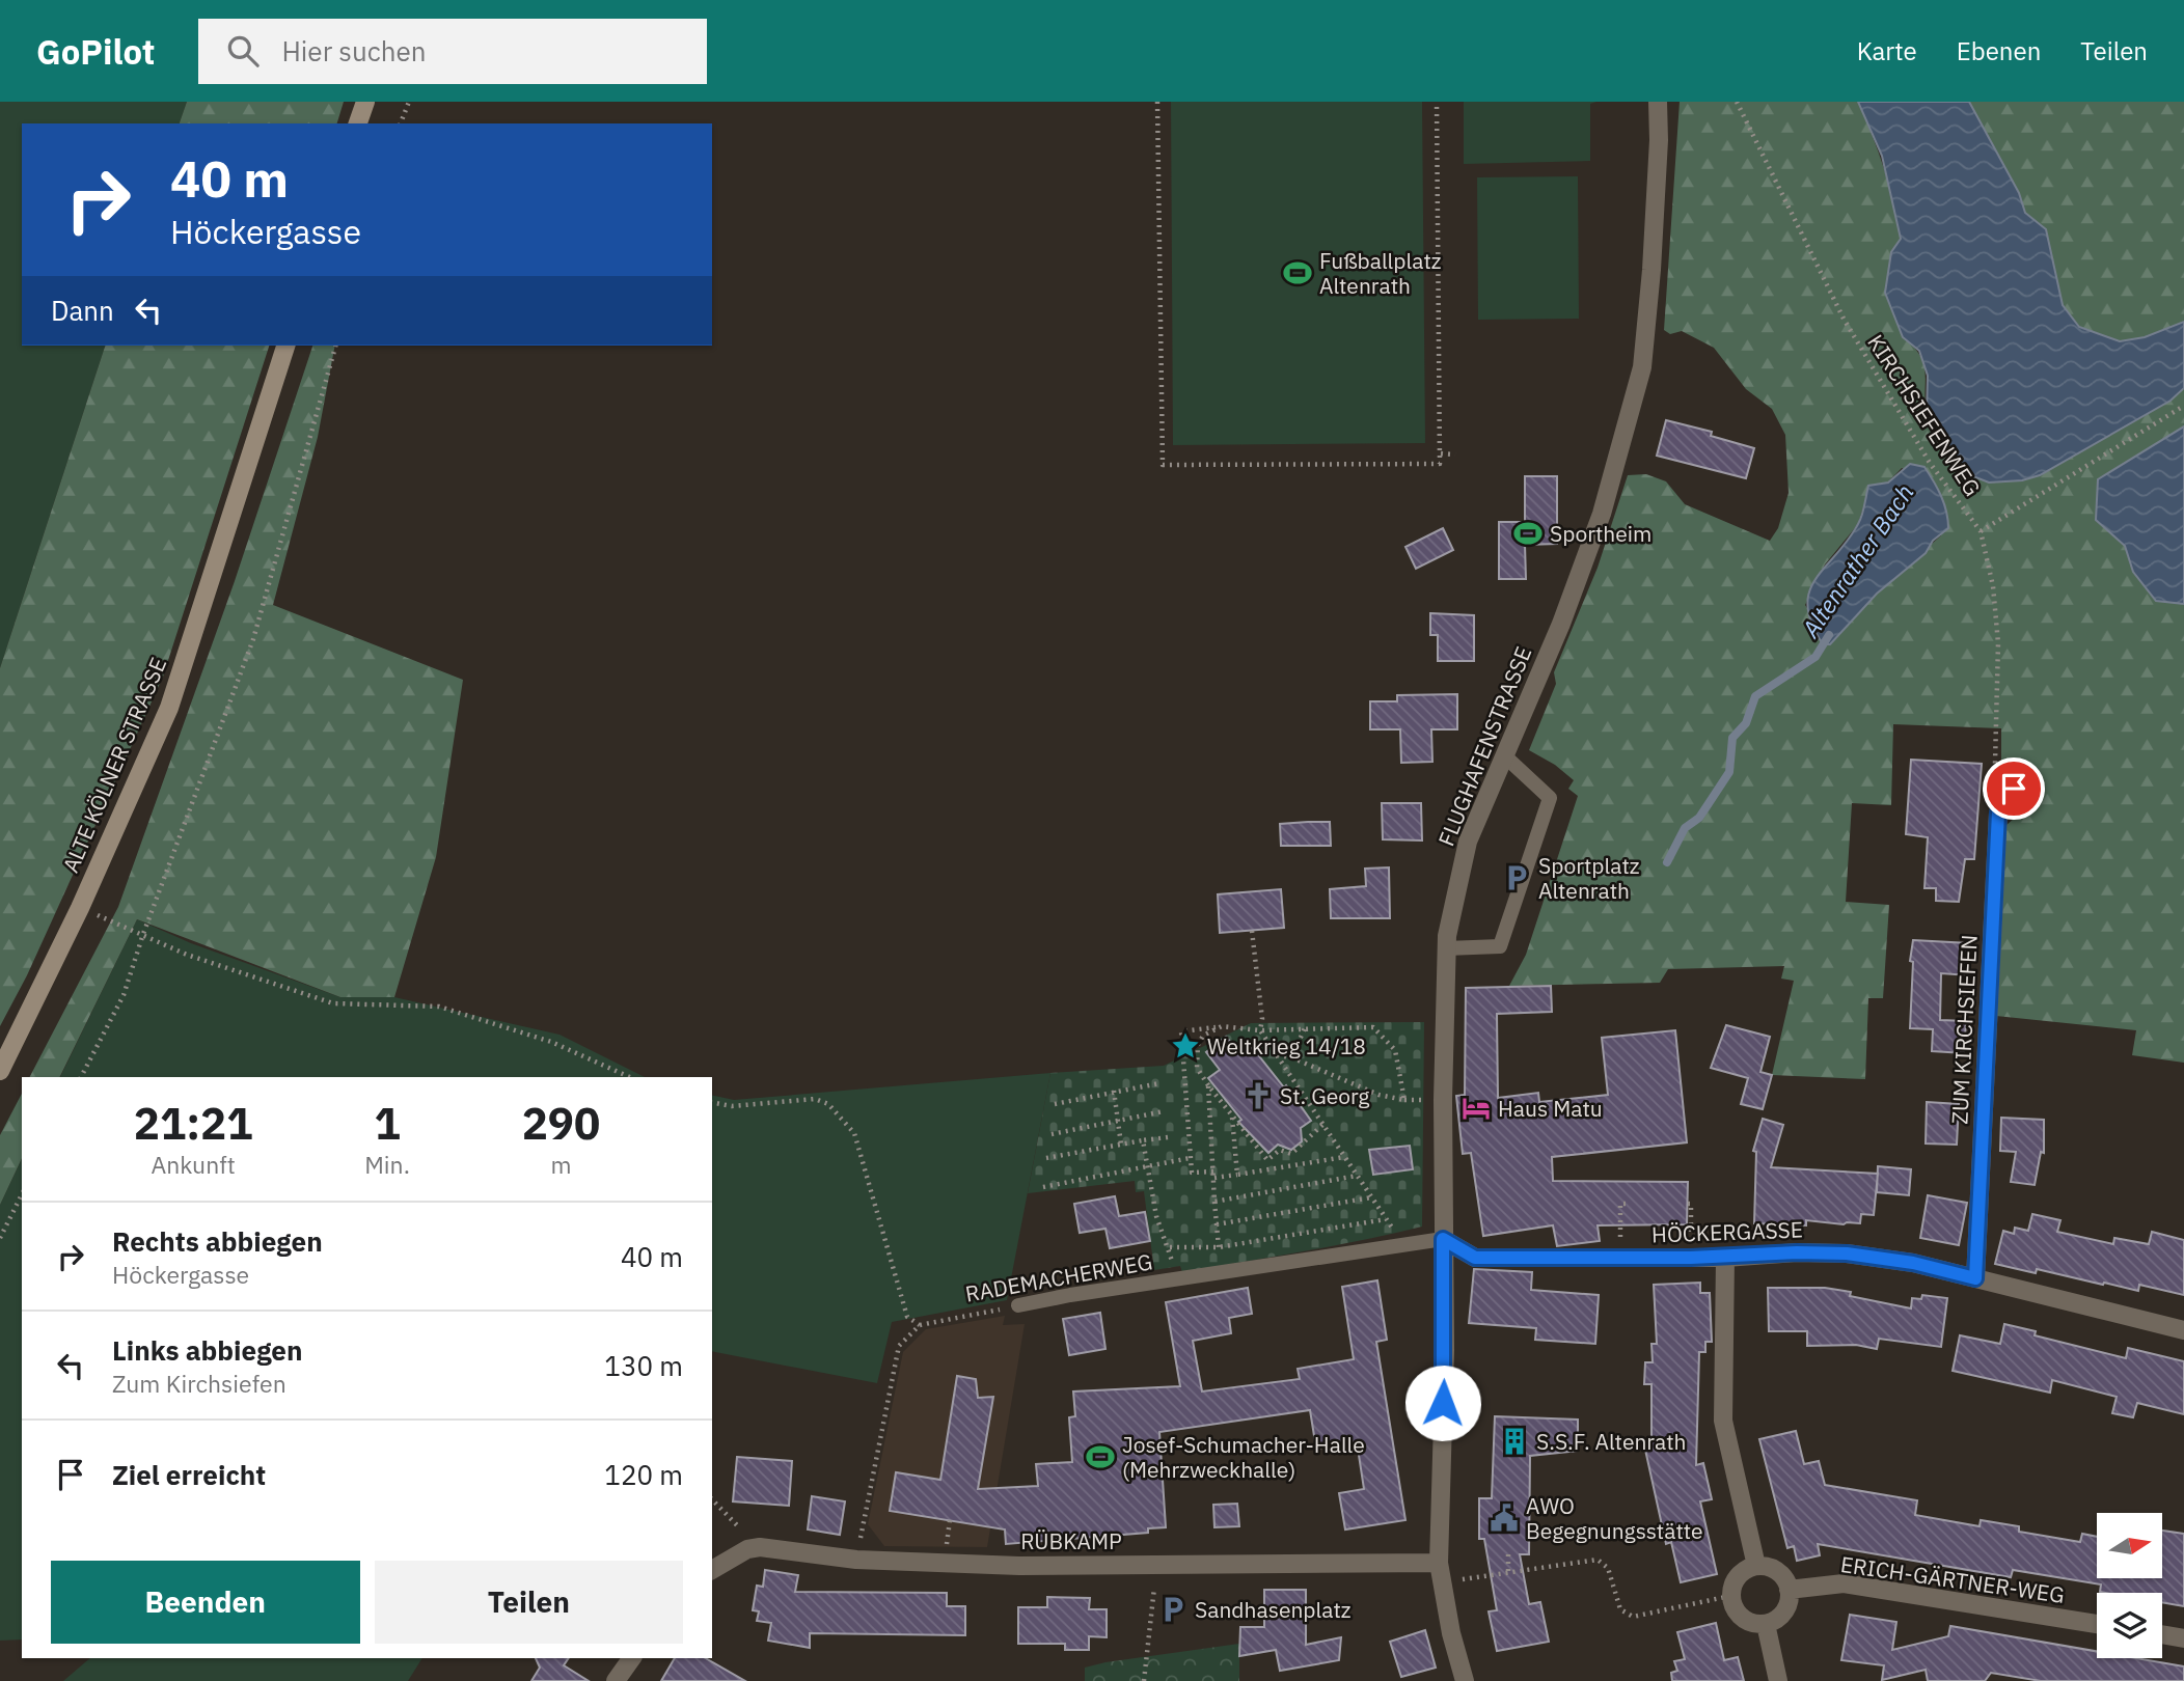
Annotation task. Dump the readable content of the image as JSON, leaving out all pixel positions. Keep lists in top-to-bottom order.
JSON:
{
  "streets": {
    "main road": ["ALTE KÖLNER STRASSE"],
    "street": [
      "FLUGHAFENSTRASSE",
      "ZUM KIRCHSIEFEN",
      "HÖCKERGASSE",
      "RÜBKAMP",
      "ERICH-GÄRTNER-WEG"
    ],
    "lane": ["RADEMACHERWEG"],
    "path": ["KIRCHSIEFENWEG"]
  },
  "crossings": [
    ["FLUGHAFENSTRASSE", "HÖCKERGASSE"],
    ["FLUGHAFENSTRASSE", "RADEMACHERWEG"],
    ["FLUGHAFENSTRASSE", "RÜBKAMP"],
    ["ZUM KIRCHSIEFEN", "HÖCKERGASSE"],
    ["HÖCKERGASSE", "RADEMACHERWEG"]
  ],
  "water": ["Altenrather Bach"],
  "places": {
    "sports": ["Fußballplatz Altenrath", "Sportheim", "Josef-Schumacher-Halle (Mehrzweckhalle)"],
    "parking": ["Sportplatz Altenrath", "Sandhasenplatz"],
    "place": ["Weltkrieg 14/18"],
    "church": ["St. Georg"],
    "hotel": ["Haus Matu"],
    "building": ["S.S.F. Altenrath"],
    "public building": ["AWO Begegnungsstätte"]
  },
  "north": "right",
  "page": {
    "header": "GoPilot",
    "search": "Hier suchen",
    "nav": ["Karte", "Ebenen", "Teilen"],
    "turn": ["40 m", "Höckergasse"],
    "then": "Dann",
    "eta": [
      "21:21",
      "Ankunft",
      "1",
      "Min.",
      "290",
      "m"
    ],
    "list": [
      {
        "name": "Rechts abbiegen",
        "note": "Höckergasse",
        "value": "40 m"
      },
      {
        "name": "Links abbiegen",
        "note": "Zum Kirchsiefen",
        "value": "130 m"
      },
      {
        "name": "Ziel erreicht",
        "value": "120 m"
      }
    ],
    "buttons": ["Beenden", "Teilen"]
  }
}
